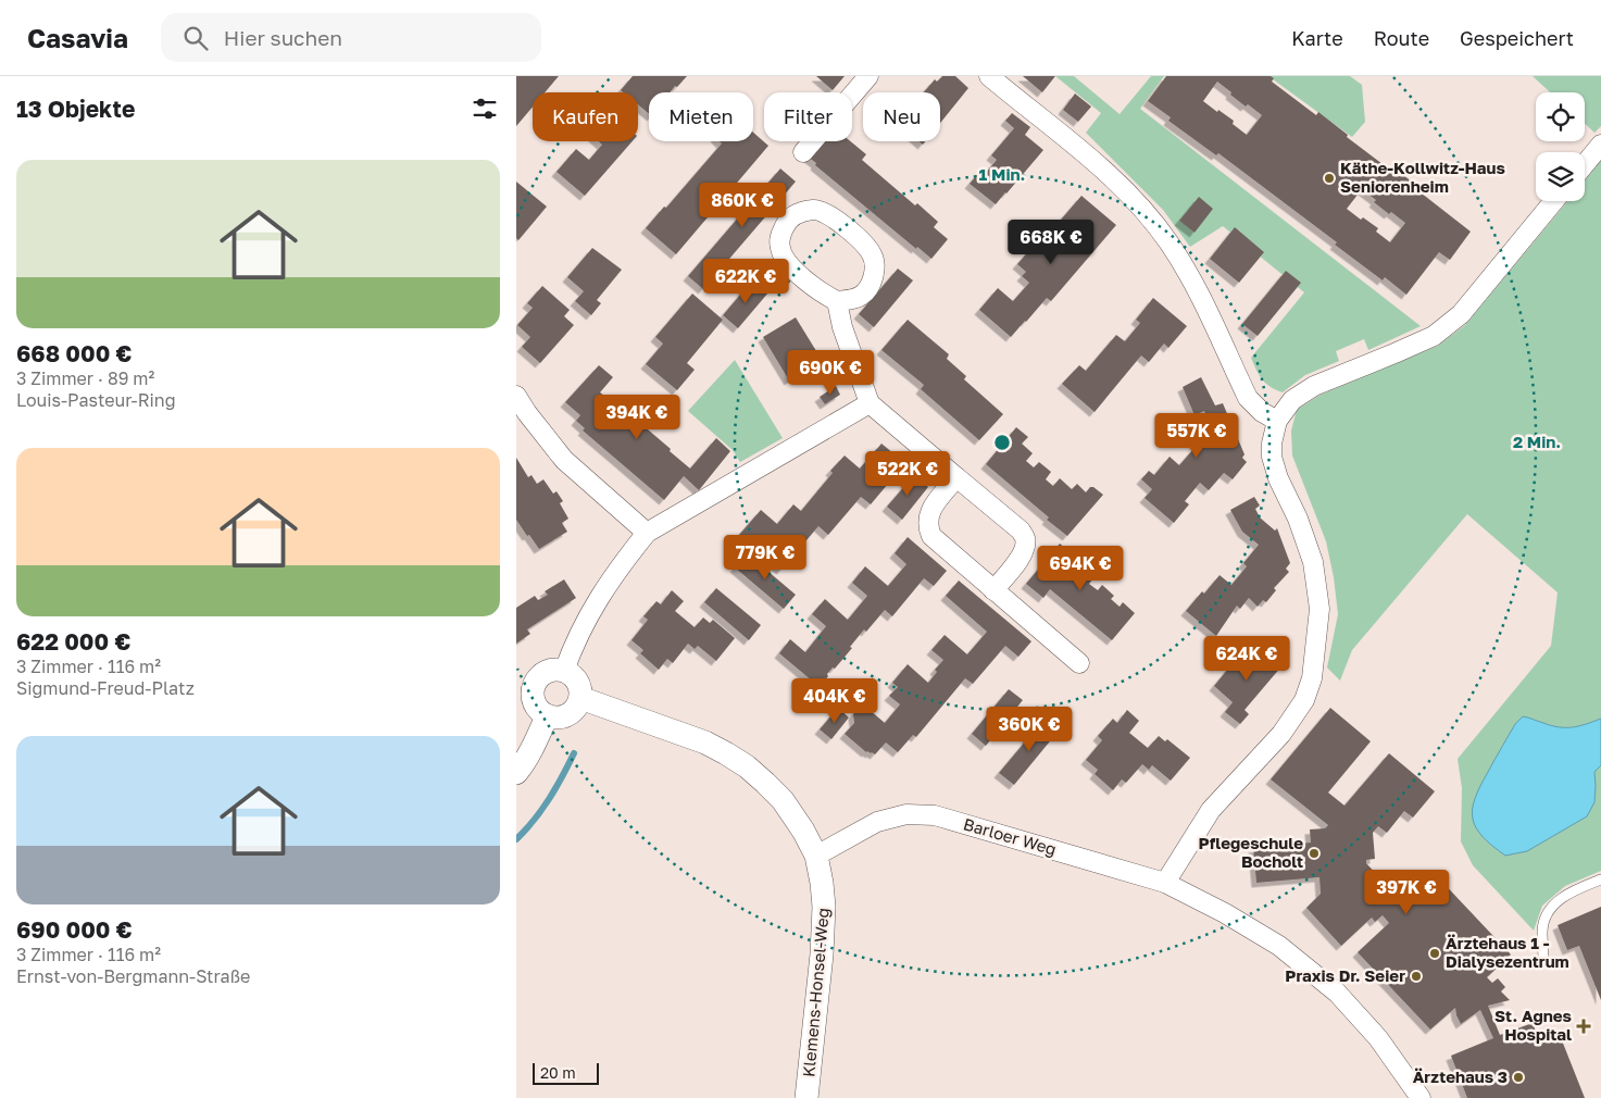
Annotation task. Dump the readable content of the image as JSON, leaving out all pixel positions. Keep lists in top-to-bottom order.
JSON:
{
  "streets": {
    "street": ["Barloer Weg", "Klemens-Honsel-Weg"]
  },
  "crossings": [
    ["Barloer Weg", "Klemens-Honsel-Weg"]
  ],
  "places": {
    "other": [
      "Käthe-Kollwitz-Haus Seniorenheim",
      "Pflegeschule Bocholt",
      "Ärztehaus 1 - Dialysezentrum",
      "Praxis Dr. Seier",
      "Ärztehaus 3"
    ],
    "health": ["St. Agnes Hospital"]
  },
  "scale_bar": "20 m",
  "page": {
    "header": "Casavia",
    "search": "Hier suchen",
    "nav": ["Karte", "Route", "Gespeichert"],
    "heading": "13 Objekte",
    "chip": [
      "Kaufen",
      "Mieten",
      "Filter",
      "Neu"
    ],
    "list": [
      {
        "name": "668 000 €",
        "note": "3 Zimmer · 89 m² · Louis-Pasteur-Ring"
      },
      {
        "name": "622 000 €",
        "note": "3 Zimmer · 116 m² · Sigmund-Freud-Platz"
      },
      {
        "name": "690 000 €",
        "note": "3 Zimmer · 116 m² · Ernst-von-Bergmann-Straße"
      }
    ],
    "price": [
      "860K €",
      "668K €",
      "622K €",
      "690K €",
      "394K €",
      "557K €",
      "522K €",
      "779K €",
      "694K €",
      "624K €",
      "404K €",
      "360K €",
      "397K €"
    ],
    "scale": "20 m"
  },
  "rings": ["1 Min.", "2 Min."]
}
